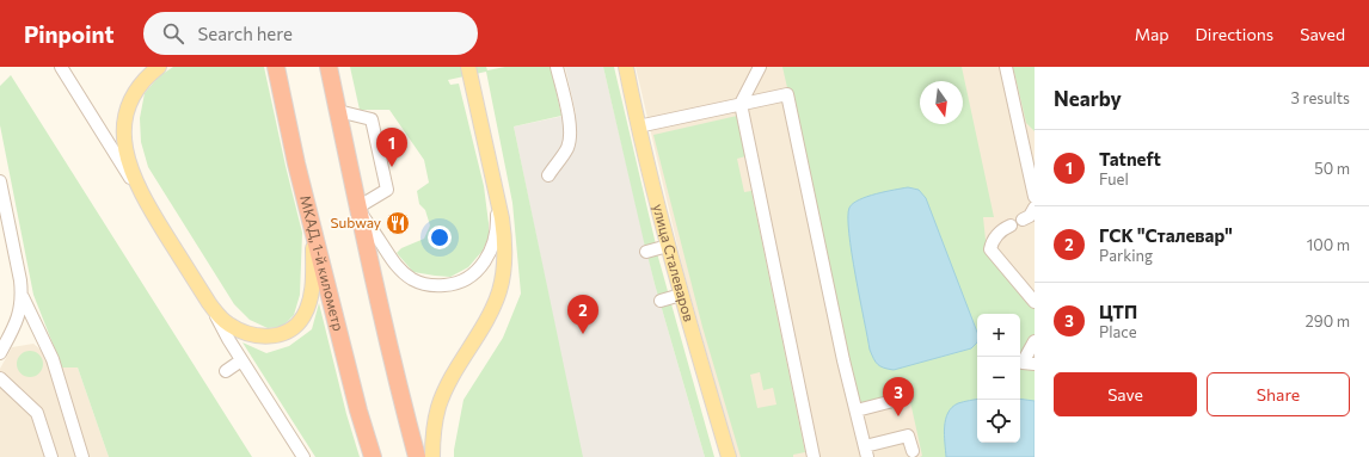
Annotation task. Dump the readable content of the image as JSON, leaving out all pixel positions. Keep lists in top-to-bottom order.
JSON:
{
  "streets": {
    "highway": ["МКАД, 1-й километр"],
    "main road": ["улица Сталеваров"]
  },
  "places": {
    "restaurant": ["Subway"]
  },
  "north": "bottom",
  "page": {
    "header": "Pinpoint",
    "search": "Search here",
    "nav": ["Map", "Directions", "Saved"],
    "heading": ["Nearby", "3 results"],
    "pins": ["1", "2", "3"],
    "list": [
      {
        "mark": "1",
        "name": "Tatneft",
        "note": "Fuel",
        "value": "50 m"
      },
      {
        "mark": "2",
        "name": "ГСК \"Сталевар\"",
        "note": "Parking",
        "value": "100 m"
      },
      {
        "mark": "3",
        "name": "ЦТП",
        "note": "Place",
        "value": "290 m"
      }
    ],
    "map_buttons": ["+", "−"],
    "buttons": ["Save", "Share"]
  }
}
